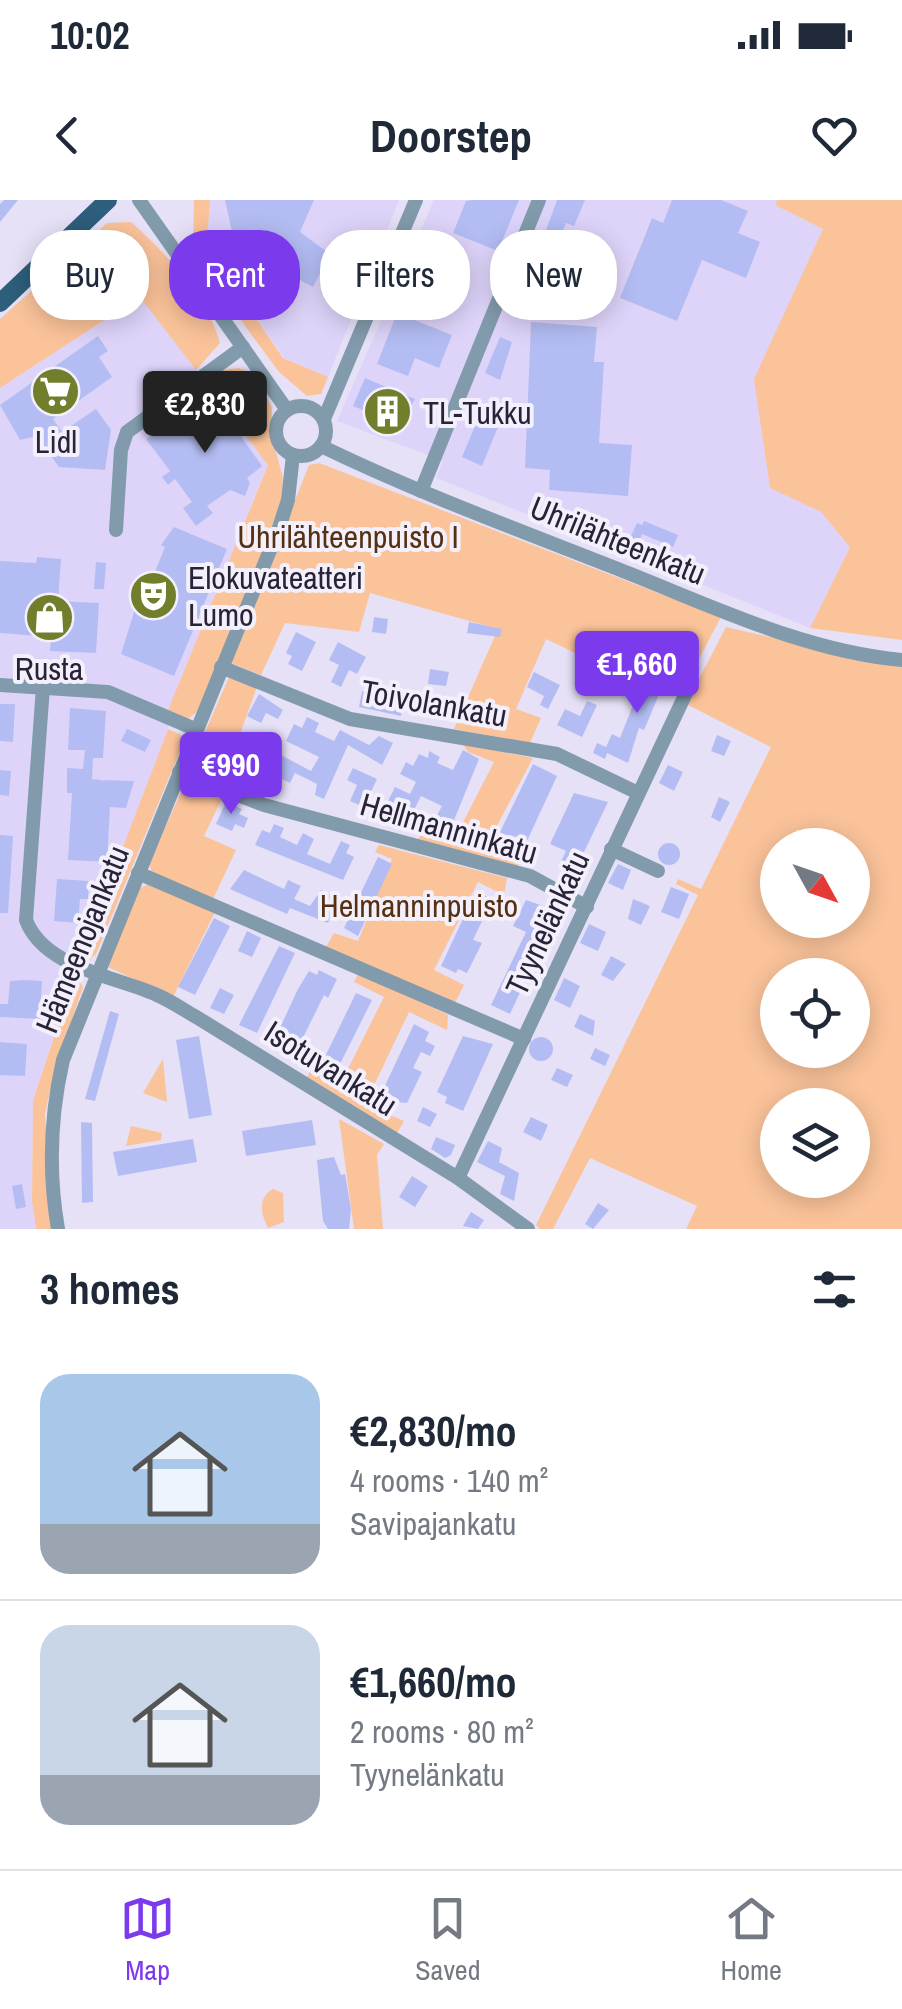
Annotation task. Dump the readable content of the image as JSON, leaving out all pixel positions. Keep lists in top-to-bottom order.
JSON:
{
  "streets": {
    "street": [
      "Uhrilähteenkatu",
      "Toivolankatu",
      "Hellmanninkatu",
      "Tyynelänkatu",
      "Hämeenojankatu",
      "Isotuvankatu"
    ]
  },
  "crossings": [
    ["Uhrilähteenkatu", "Hämeenojankatu"],
    ["Toivolankatu", "Tyynelänkatu"],
    ["Toivolankatu", "Hämeenojankatu"],
    ["Hellmanninkatu", "Tyynelänkatu"],
    ["Hellmanninkatu", "Hämeenojankatu"],
    ["Tyynelänkatu", "Isotuvankatu"],
    ["Hämeenojankatu", "Isotuvankatu"]
  ],
  "parks": ["Uhrilähteenpuisto I", "Helmanninpuisto"],
  "places": {
    "supermarket": ["Lidl"],
    "building": ["TL-Tukku"],
    "theatre": ["Elokuvateatteri Lumo"],
    "shop": ["Rusta"]
  },
  "north": "bottom right",
  "page": {
    "status": "10:02",
    "header": "Doorstep",
    "chip": [
      "Buy",
      "Rent",
      "Filters",
      "New"
    ],
    "price": ["€2,830", "€1,660", "€990"],
    "heading": "3 homes",
    "list": [
      {
        "name": "€2,830/mo",
        "note": "4 rooms · 140 m² · Savipajankatu"
      },
      {
        "name": "€1,660/mo",
        "note": "2 rooms · 80 m² · Tyynelänkatu"
      }
    ],
    "tabs": ["Map", "Saved", "Home"]
  }
}
